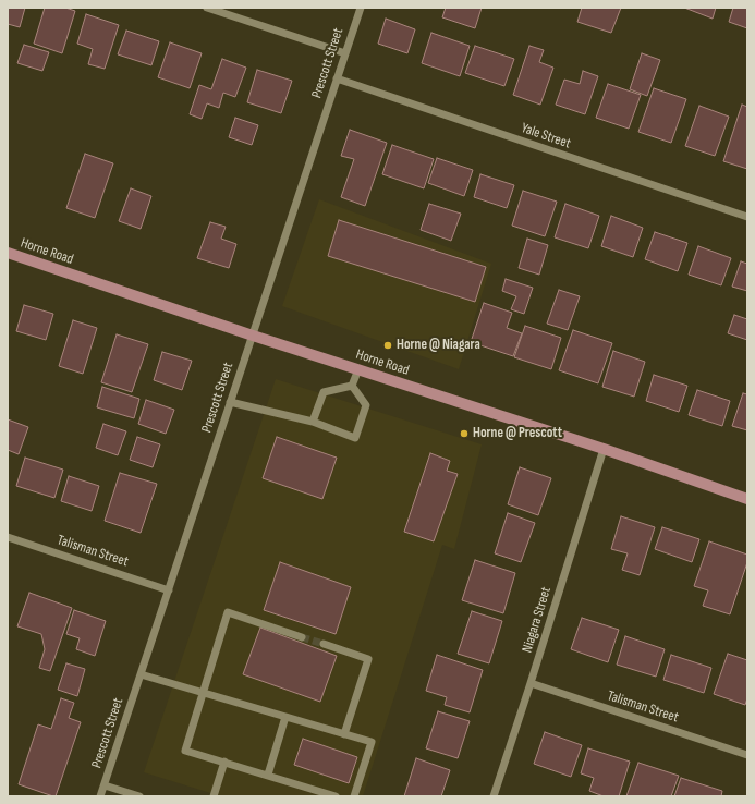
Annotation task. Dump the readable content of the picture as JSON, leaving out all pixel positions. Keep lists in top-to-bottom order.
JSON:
{
  "streets": {
    "main road": ["Horne Road"],
    "street": [
      "Prescott Street",
      "Yale Street",
      "Talisman Street",
      "Niagara Street"
    ]
  },
  "crossings": [
    ["Prescott Street", "Yale Street"],
    ["Prescott Street", "Horne Road"],
    ["Prescott Street", "Talisman Street"],
    ["Horne Road", "Niagara Street"],
    ["Talisman Street", "Niagara Street"]
  ],
  "places": ["Horne @ Niagara", "Horne @ Prescott"]
}
